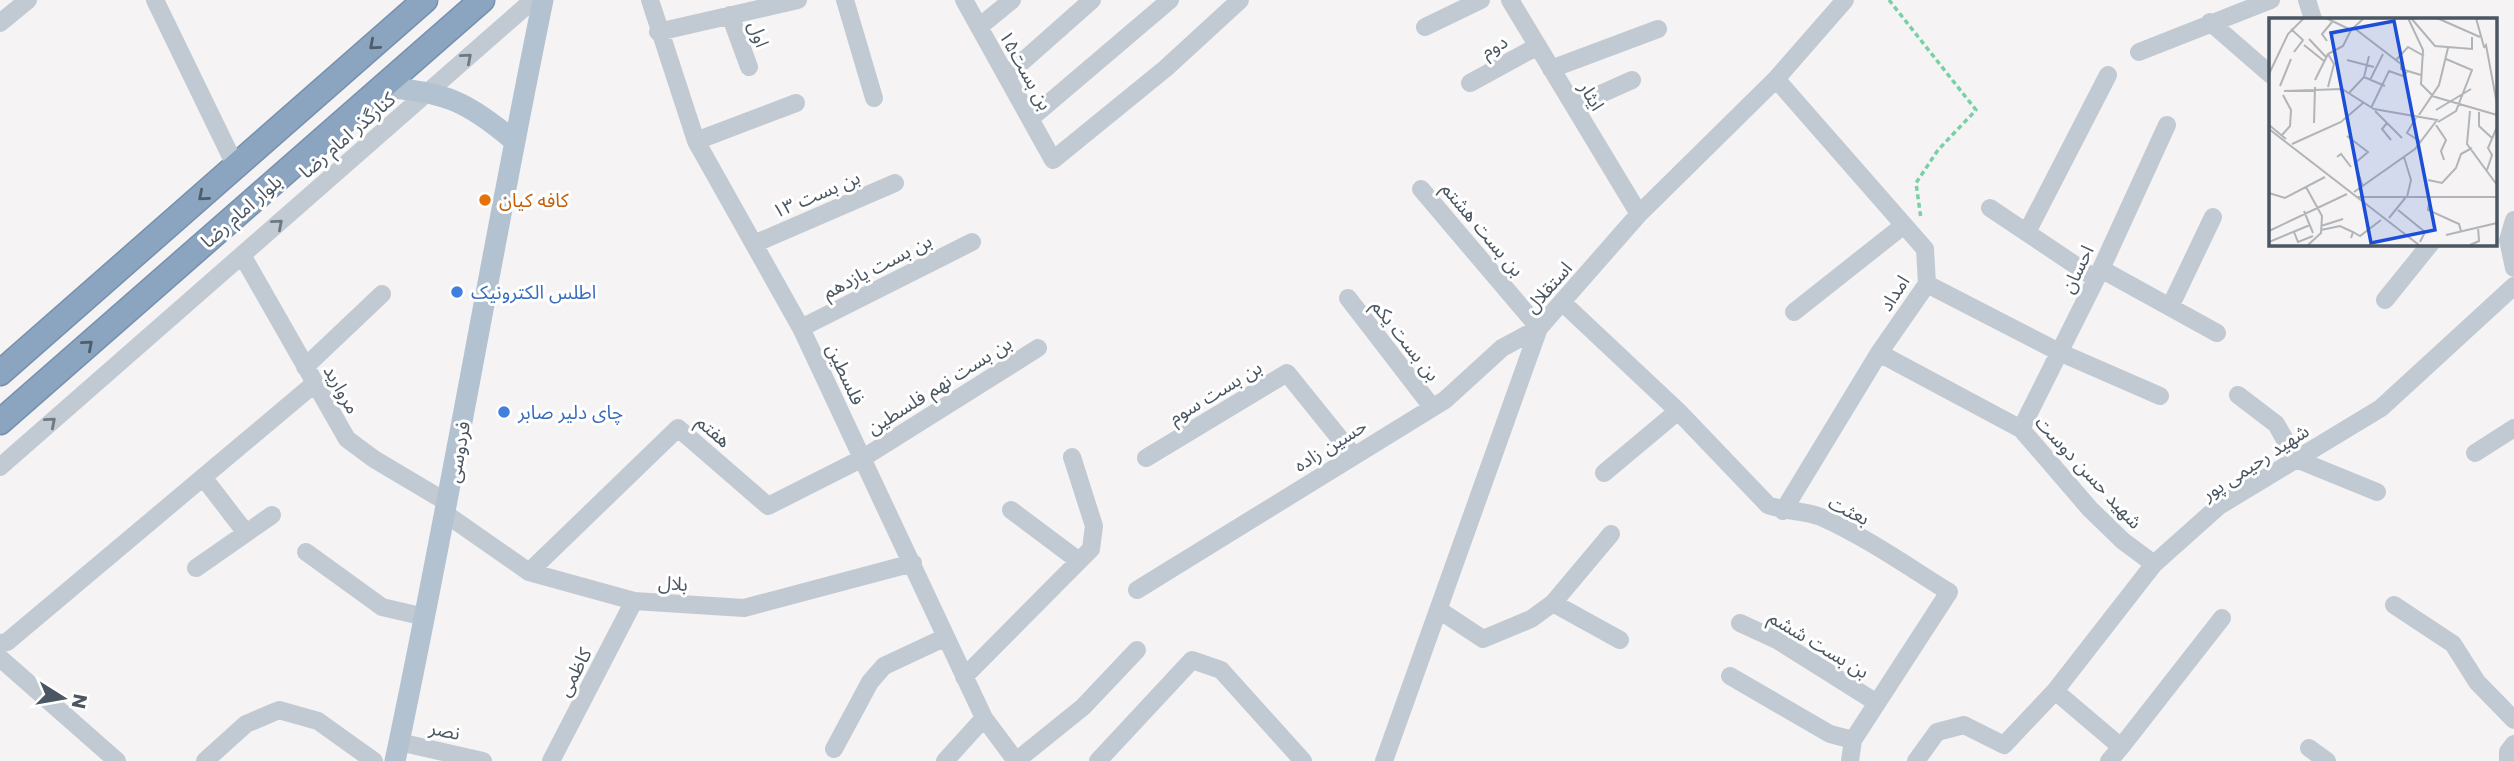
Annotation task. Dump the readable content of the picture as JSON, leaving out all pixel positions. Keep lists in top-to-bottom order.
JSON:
{
  "streets": {
    "highway": ["بلوار امام رضا"],
    "main road": ["فردوسی"],
    "street": [
      "اول",
      "دوم",
      "بن بست۱۵",
      "ایثار",
      "کنارگذر امام رضا",
      "بن بست ۱۳",
      "بن بست هشتم",
      "بن بست یازدهم",
      "احسان",
      "استقلال",
      "امداد",
      "بن بست یکم",
      "فلسطین",
      "بن بست نهم فلسطین",
      "مروارید",
      "بن بست سوم",
      "هفتم",
      "حسین زاده",
      "شهید رحیمی پور",
      "شهید حسن دوست",
      "بعثت",
      "بلال",
      "بن بست ششم",
      "کاظمی",
      "نصر"
    ]
  },
  "crossings": [
    ["دوم", "ایثار"],
    ["ایثار", "استقلال"],
    ["کنارگذر امام رضا", "مروارید"],
    ["بن بست ۱۳", "فلسطین"],
    ["بن بست هشتم", "استقلال"],
    ["بن بست هشتم", "حسین زاده"],
    ["بن بست یازدهم", "فلسطین"],
    ["احسان", "شهید حسن دوست"],
    ["استقلال", "حسین زاده"],
    ["استقلال", "بعثت"],
    ["امداد", "شهید حسن دوست"],
    ["امداد", "بعثت"],
    ["بن بست یکم", "حسین زاده"],
    ["فلسطین", "بن بست نهم فلسطین"],
    ["فلسطین", "هفتم"],
    ["فلسطین", "بلال"],
    ["بن بست نهم فلسطین", "هفتم"],
    ["مروارید", "فردوسی"],
    ["مروارید", "بلال"],
    ["بن بست سوم", "حسین زاده"],
    ["هفتم", "بلال"],
    ["فردوسی", "بلال"],
    ["فردوسی", "نصر"],
    ["شهید رحیمی پور", "شهید حسن دوست"],
    ["بعثت", "بن بست ششم"],
    ["بلال", "کاظمی"]
  ],
  "places": ["کافه کیان", "اطلس الکترونیک", "چای دلیر صابر"],
  "north": "right"
}
